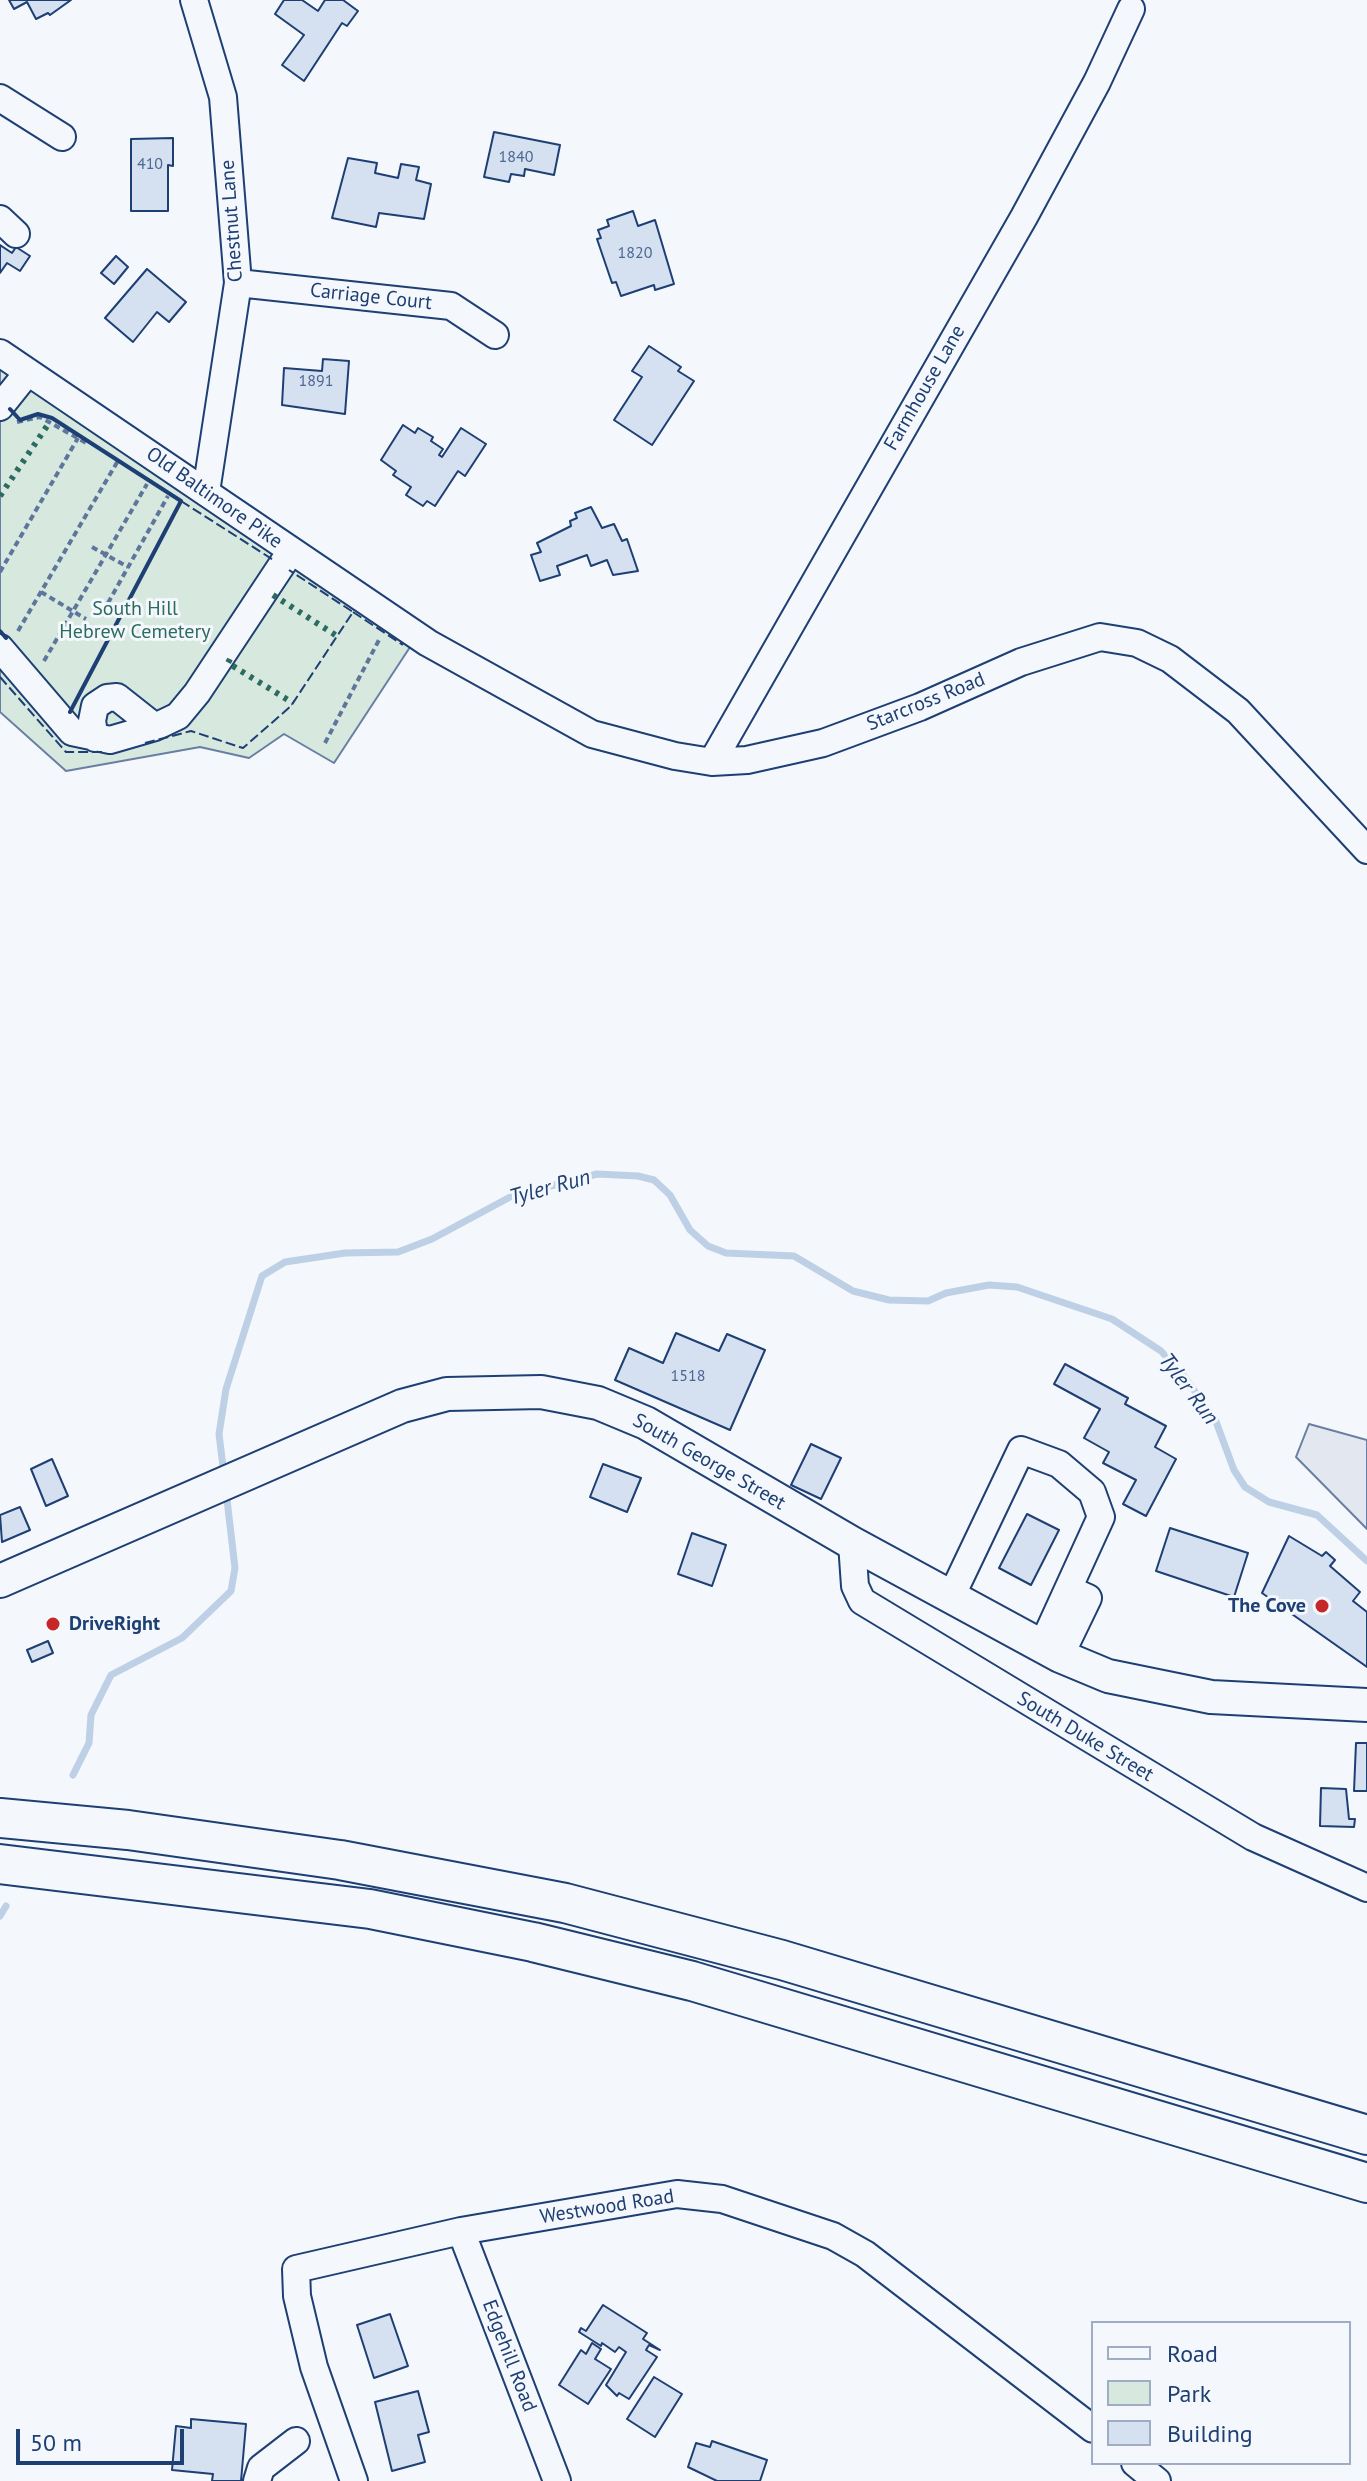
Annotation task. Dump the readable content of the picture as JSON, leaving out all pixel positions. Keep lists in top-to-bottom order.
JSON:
{
  "streets": {
    "main road": ["South George Street"],
    "street": [
      "Chestnut Lane",
      "Carriage Court",
      "Farmhouse Lane",
      "Old Baltimore Pike",
      "Starcross Road",
      "South Duke Street",
      "Westwood Road",
      "Edgehill Road"
    ]
  },
  "crossings": [
    ["Chestnut Lane", "Carriage Court"],
    ["Chestnut Lane", "Old Baltimore Pike"],
    ["Farmhouse Lane", "Starcross Road"],
    ["Old Baltimore Pike", "Starcross Road"],
    ["South George Street", "South Duke Street"],
    ["Westwood Road", "Edgehill Road"]
  ],
  "water": ["Tyler Run"],
  "parks": ["South Hill Hebrew Cemetery"],
  "places": ["The Cove", "DriveRight"],
  "house_numbers": [
    "1840",
    "410",
    "1820",
    "1891",
    "1518"
  ],
  "legend": ["Road", "Park", "Building"],
  "scale_bar": "50 m"
}
